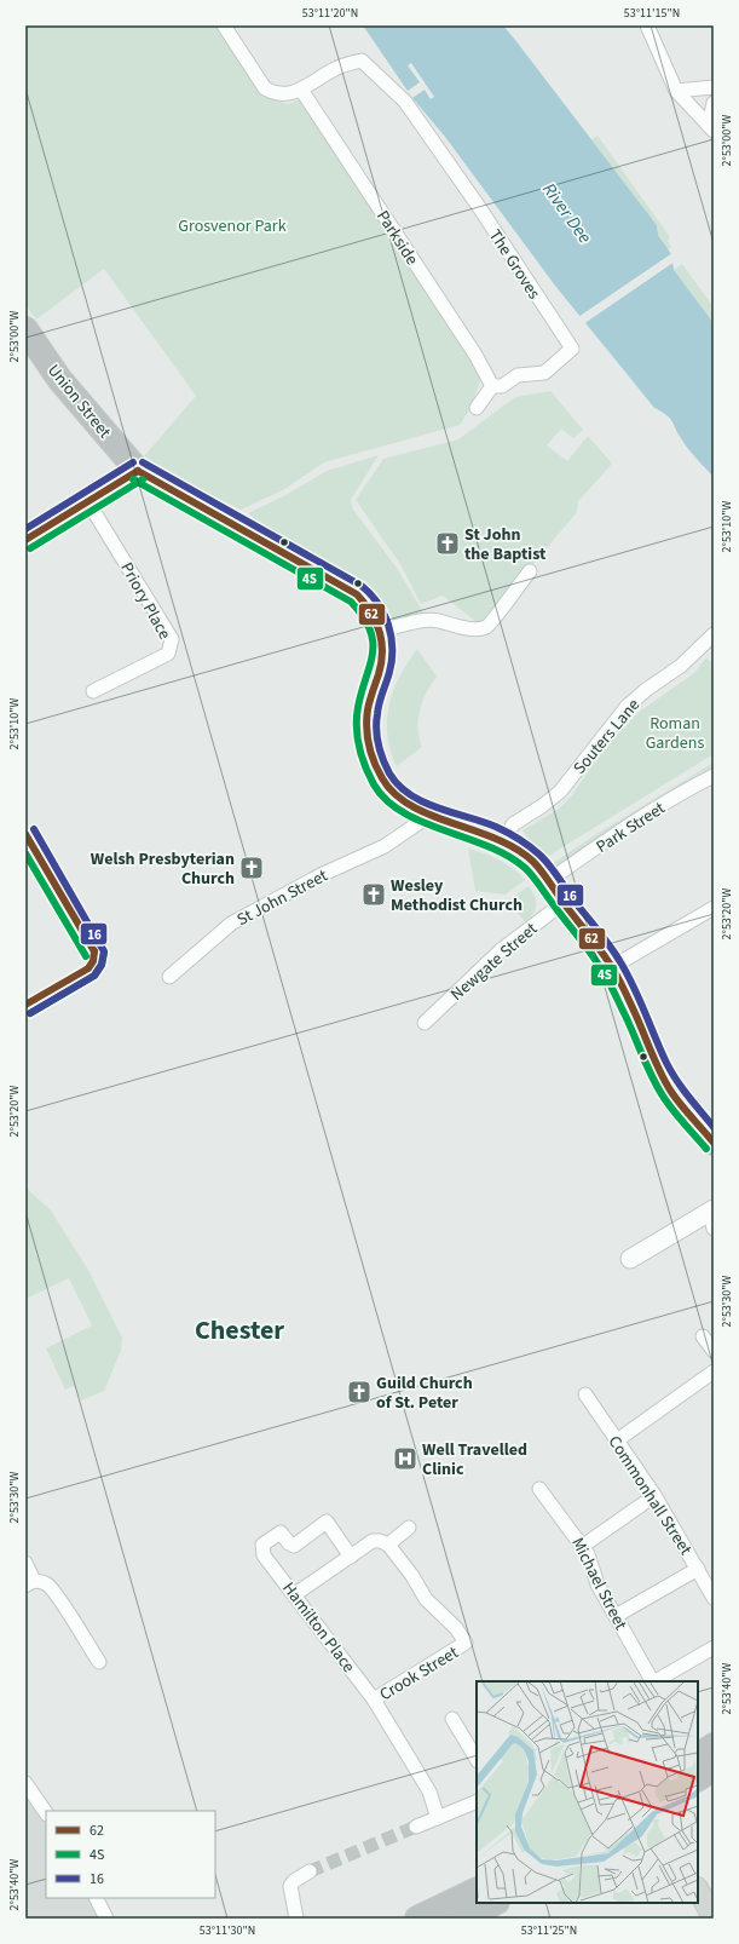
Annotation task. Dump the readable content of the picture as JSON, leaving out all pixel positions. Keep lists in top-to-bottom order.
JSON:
{
  "streets": {
    "highway": ["Union Street"],
    "street": [
      "Parkside",
      "The Groves",
      "Priory Place",
      "Souters Lane",
      "Park Street",
      "St John Street",
      "Newgate Street",
      "Commonhall Street",
      "Michael Street",
      "Hamilton Place",
      "Crook Street"
    ]
  },
  "crossings": [
    ["Parkside", "The Groves"],
    ["Hamilton Place", "Crook Street"]
  ],
  "districts": ["Chester"],
  "water": ["River Dee"],
  "parks": ["Grosvenor Park", "Roman Gardens"],
  "places": {
    "church": [
      "St John the Baptist",
      "Welsh Presbyterian Church",
      "Wesley Methodist Church",
      "Guild Church of St. Peter"
    ],
    "hospital": ["Well Travelled Clinic"]
  },
  "lines": ["transit line 16", "transit line 62", "transit line 4S"],
  "legend": ["62", "4S", "16"],
  "coordinates": [
    "53°11'20\"N",
    "53°11'15\"N",
    "2°53'00\"W",
    "2°53'10\"W",
    "2°53'20\"W",
    "2°53'30\"W",
    "2°53'40\"W",
    "53°11'30\"N",
    "53°11'25\"N"
  ]
}
